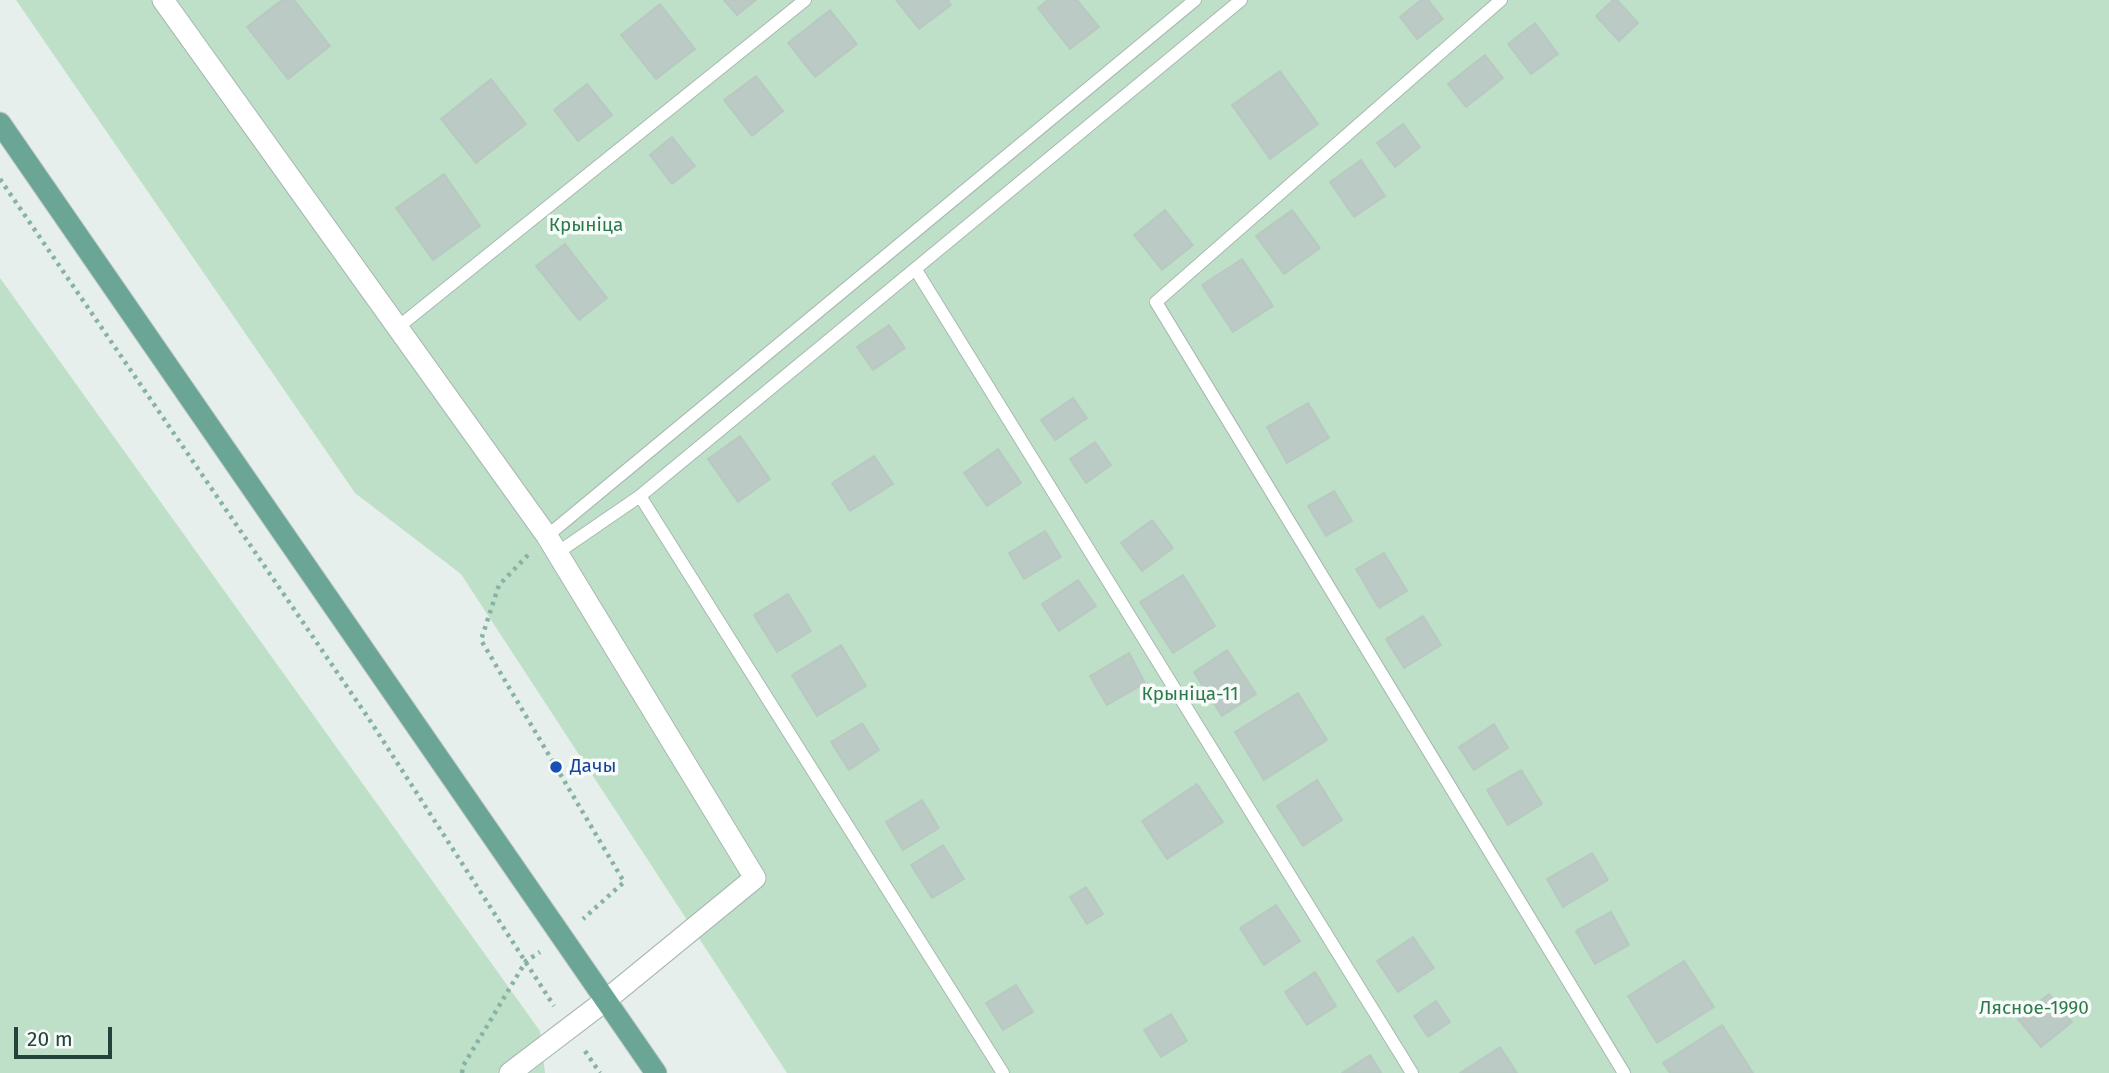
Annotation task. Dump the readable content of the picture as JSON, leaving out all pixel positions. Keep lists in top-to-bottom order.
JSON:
{
  "parks": ["Крыніца", "Крыніца-11", "Лясное-1990"],
  "places": ["Дачы"],
  "scale_bar": "20 m"
}
